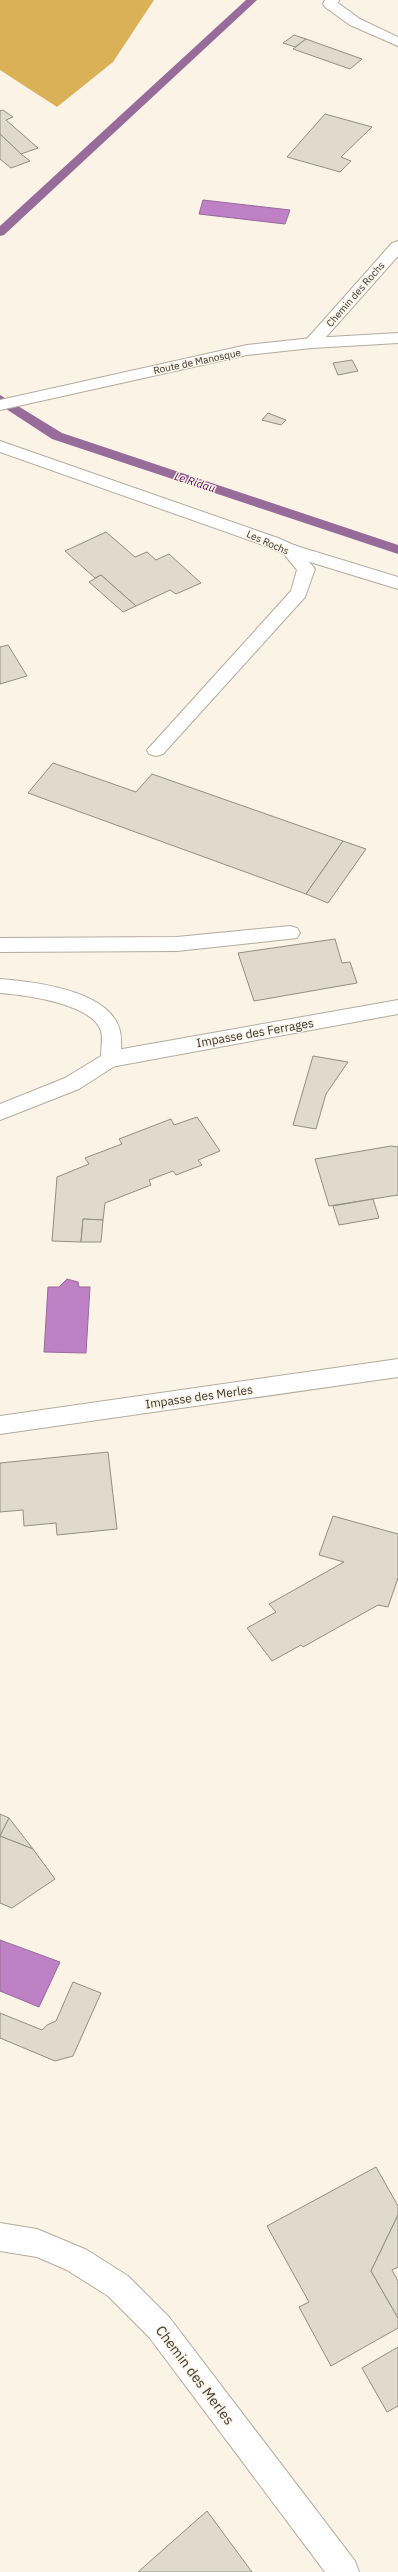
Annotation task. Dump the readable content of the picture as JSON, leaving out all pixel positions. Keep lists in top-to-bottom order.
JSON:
{
  "streets": {
    "street": [
      "Chemin des Rochs",
      "Route de Manosque",
      "Les Rochs",
      "Impasse des Ferrages",
      "Impasse des Merles",
      "Chemin des Merles"
    ]
  },
  "crossings": [
    ["Chemin des Rochs", "Route de Manosque"]
  ],
  "water": ["Le Ridau"]
}
